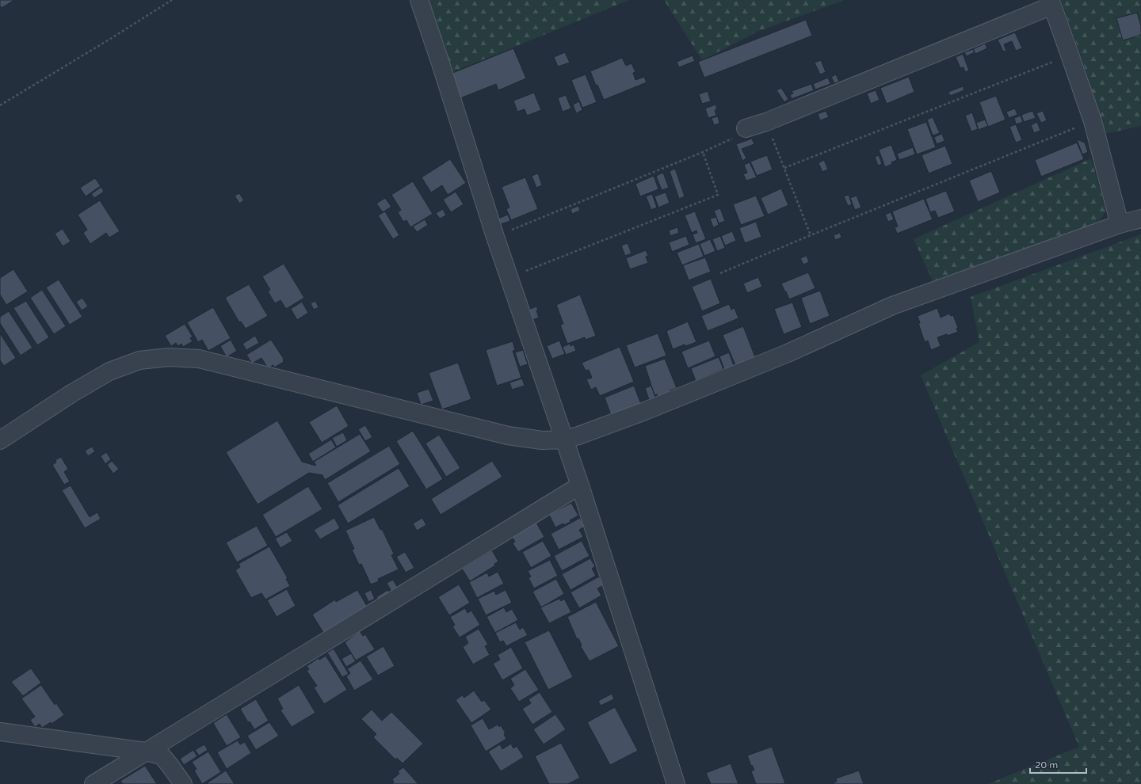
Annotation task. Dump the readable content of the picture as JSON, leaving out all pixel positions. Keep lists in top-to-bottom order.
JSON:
{
  "scale_bar": "20 m"
}
